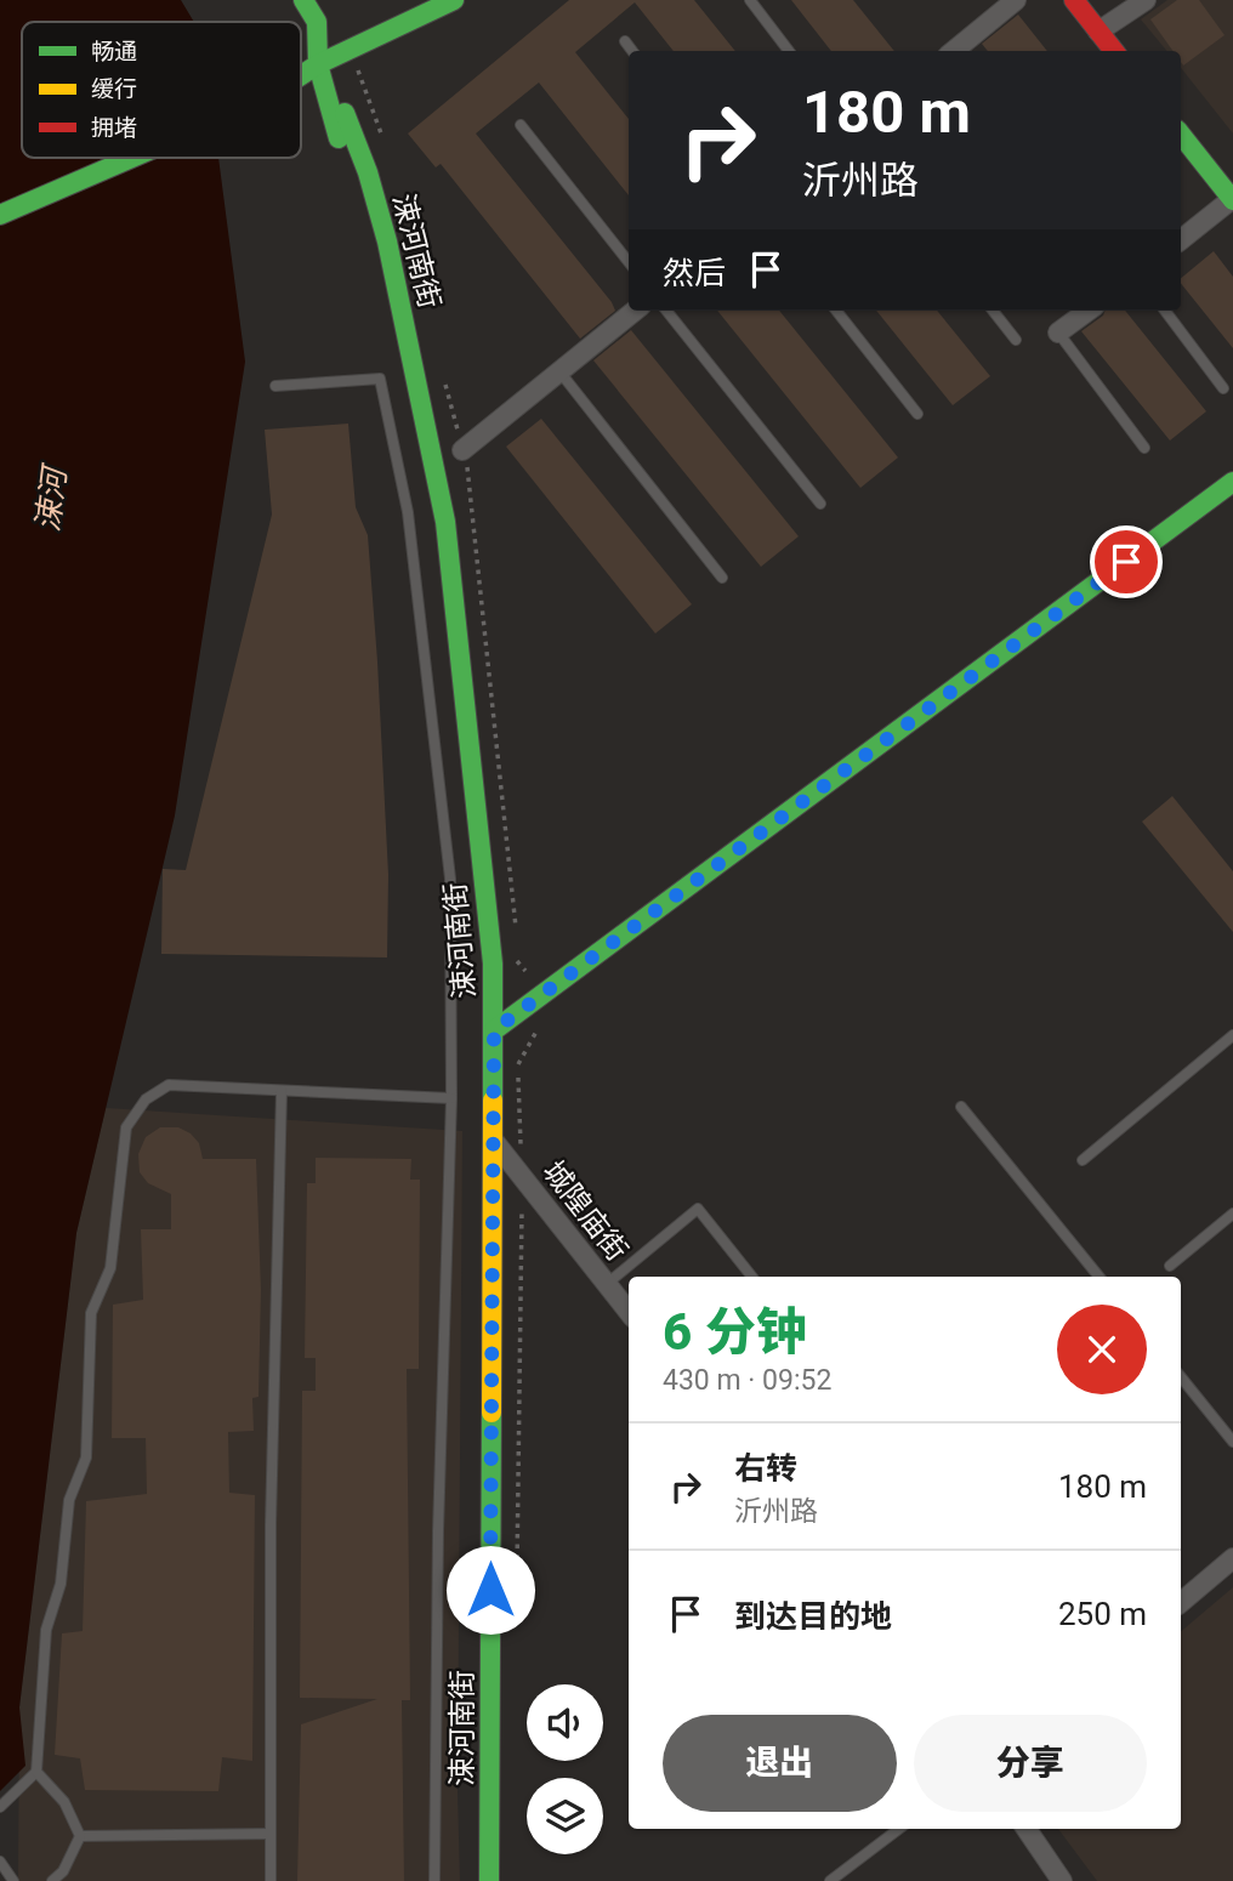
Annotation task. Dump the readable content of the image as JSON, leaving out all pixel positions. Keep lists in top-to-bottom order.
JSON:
{
  "streets": {
    "main road": ["涑河南街"],
    "street": ["城隍庙街"]
  },
  "crossings": [
    ["涑河南街", "城隍庙街"]
  ],
  "water": ["涑河"],
  "legend": ["畅通", "缓行", "拥堵"],
  "page": {
    "turn": ["180 m", "沂州路"],
    "then": "然后",
    "heading": ["6 分钟", "430 m · 09:52"],
    "list": [
      {
        "name": "右转",
        "note": "沂州路",
        "value": "180 m"
      },
      {
        "name": "到达目的地",
        "value": "250 m"
      }
    ],
    "buttons": ["退出", "分享"]
  }
}
